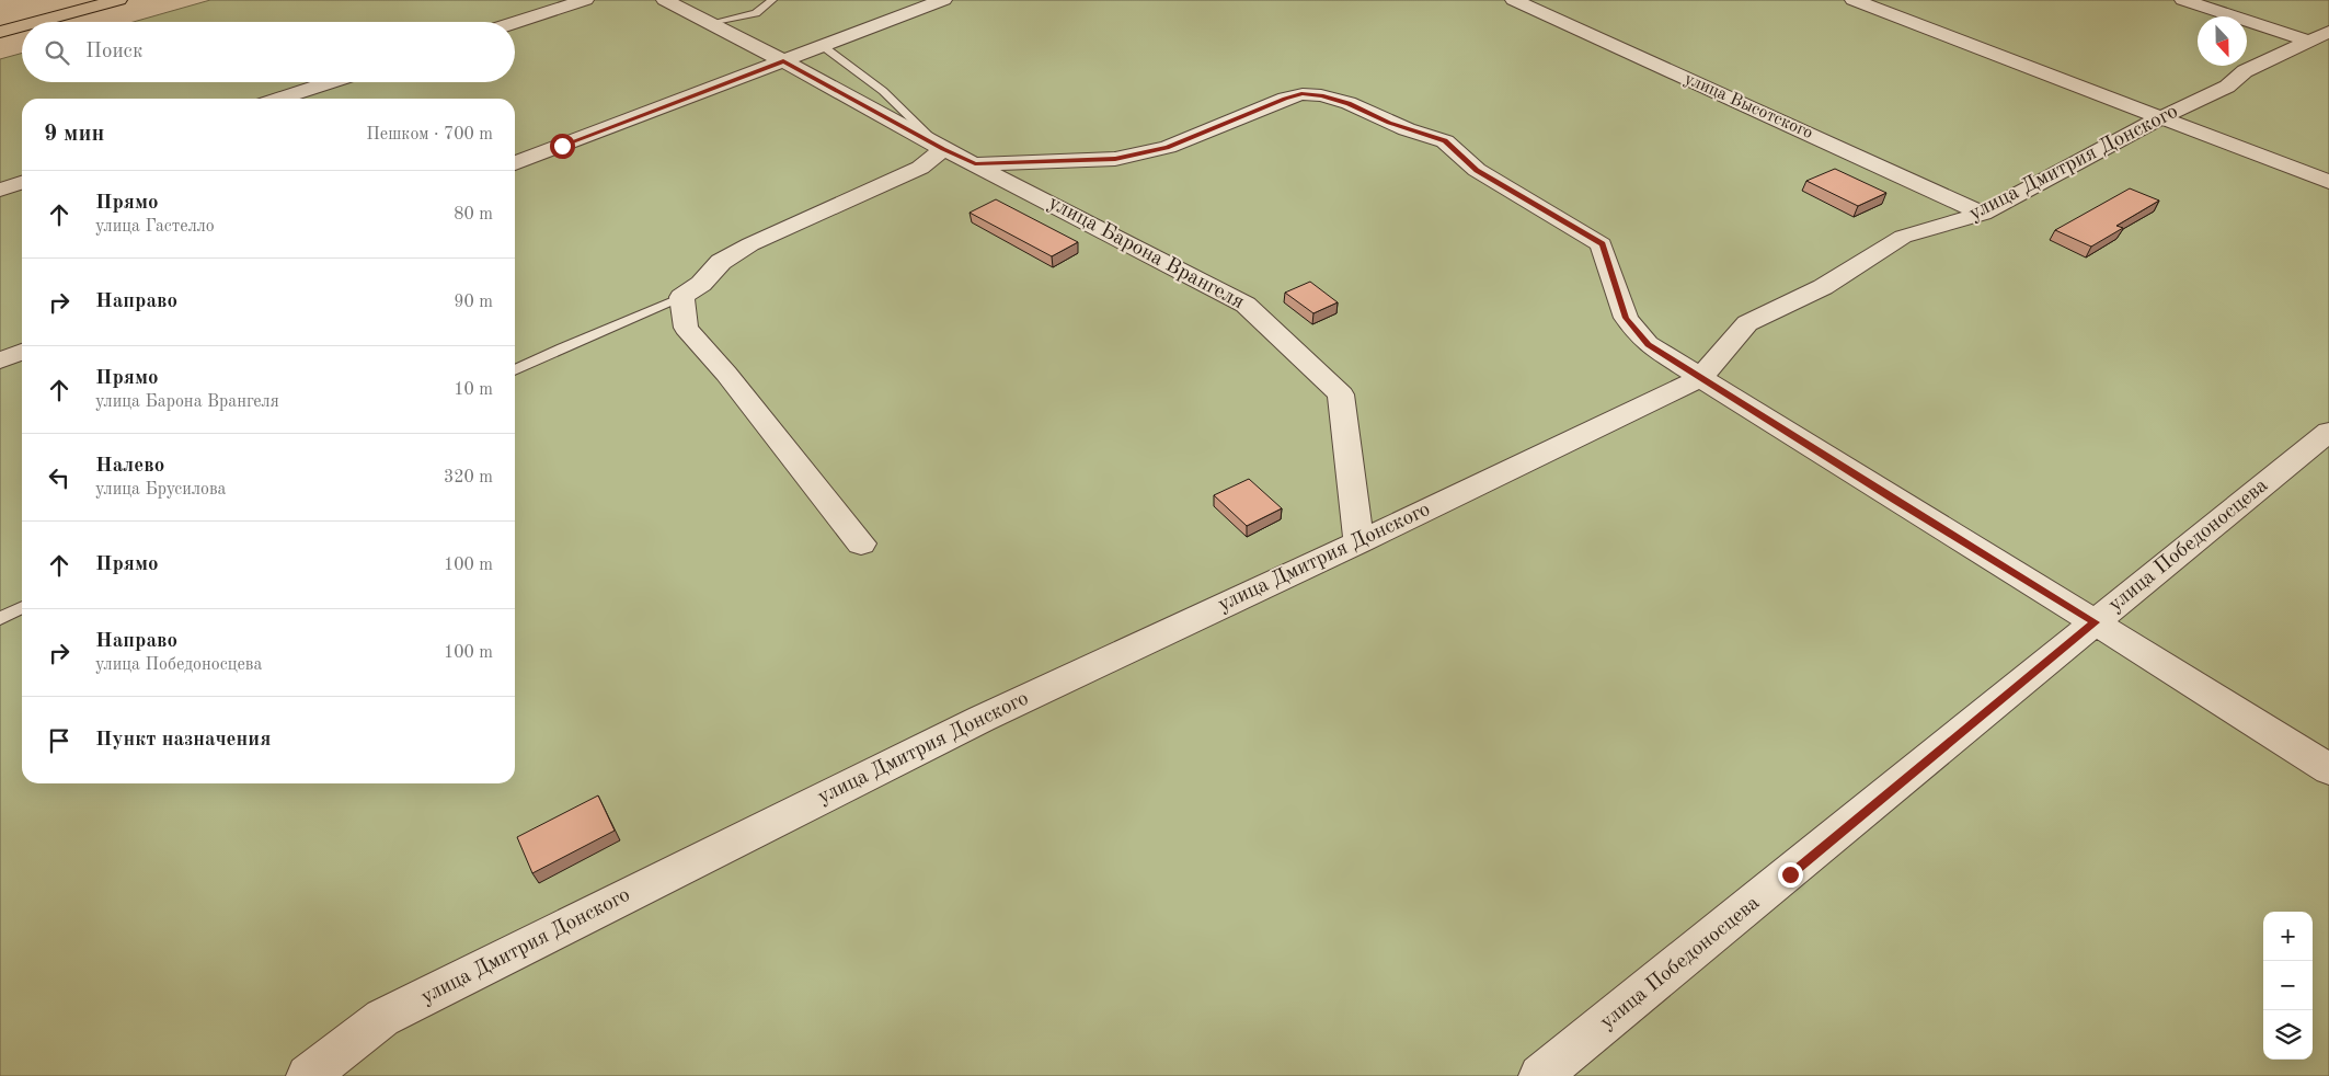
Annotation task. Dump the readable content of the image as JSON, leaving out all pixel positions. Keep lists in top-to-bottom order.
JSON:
{
  "streets": {
    "street": [
      "улица Высотского",
      "улица Дмитрия Донского",
      "улица Барона Врангеля",
      "улица Победоносцева"
    ]
  },
  "crossings": [
    ["улица Высотского", "улица Дмитрия Донского"],
    ["улица Дмитрия Донского", "улица Барона Врангеля"]
  ],
  "north": "bottom",
  "page": {
    "search": "Поиск",
    "heading": ["9 мин", "Пешком · 700 m"],
    "list": [
      ["Прямо", "улица Гастелло", "80 m"],
      ["Направо", "90 m"],
      ["Прямо", "улица Барона Врангеля", "10 m"],
      ["Налево", "улица Брусилова", "320 m"],
      ["Прямо", "100 m"],
      ["Направо", "улица Победоносцева", "100 m"],
      "Пункт назначения"
    ],
    "map_buttons": ["+", "−"]
  }
}
